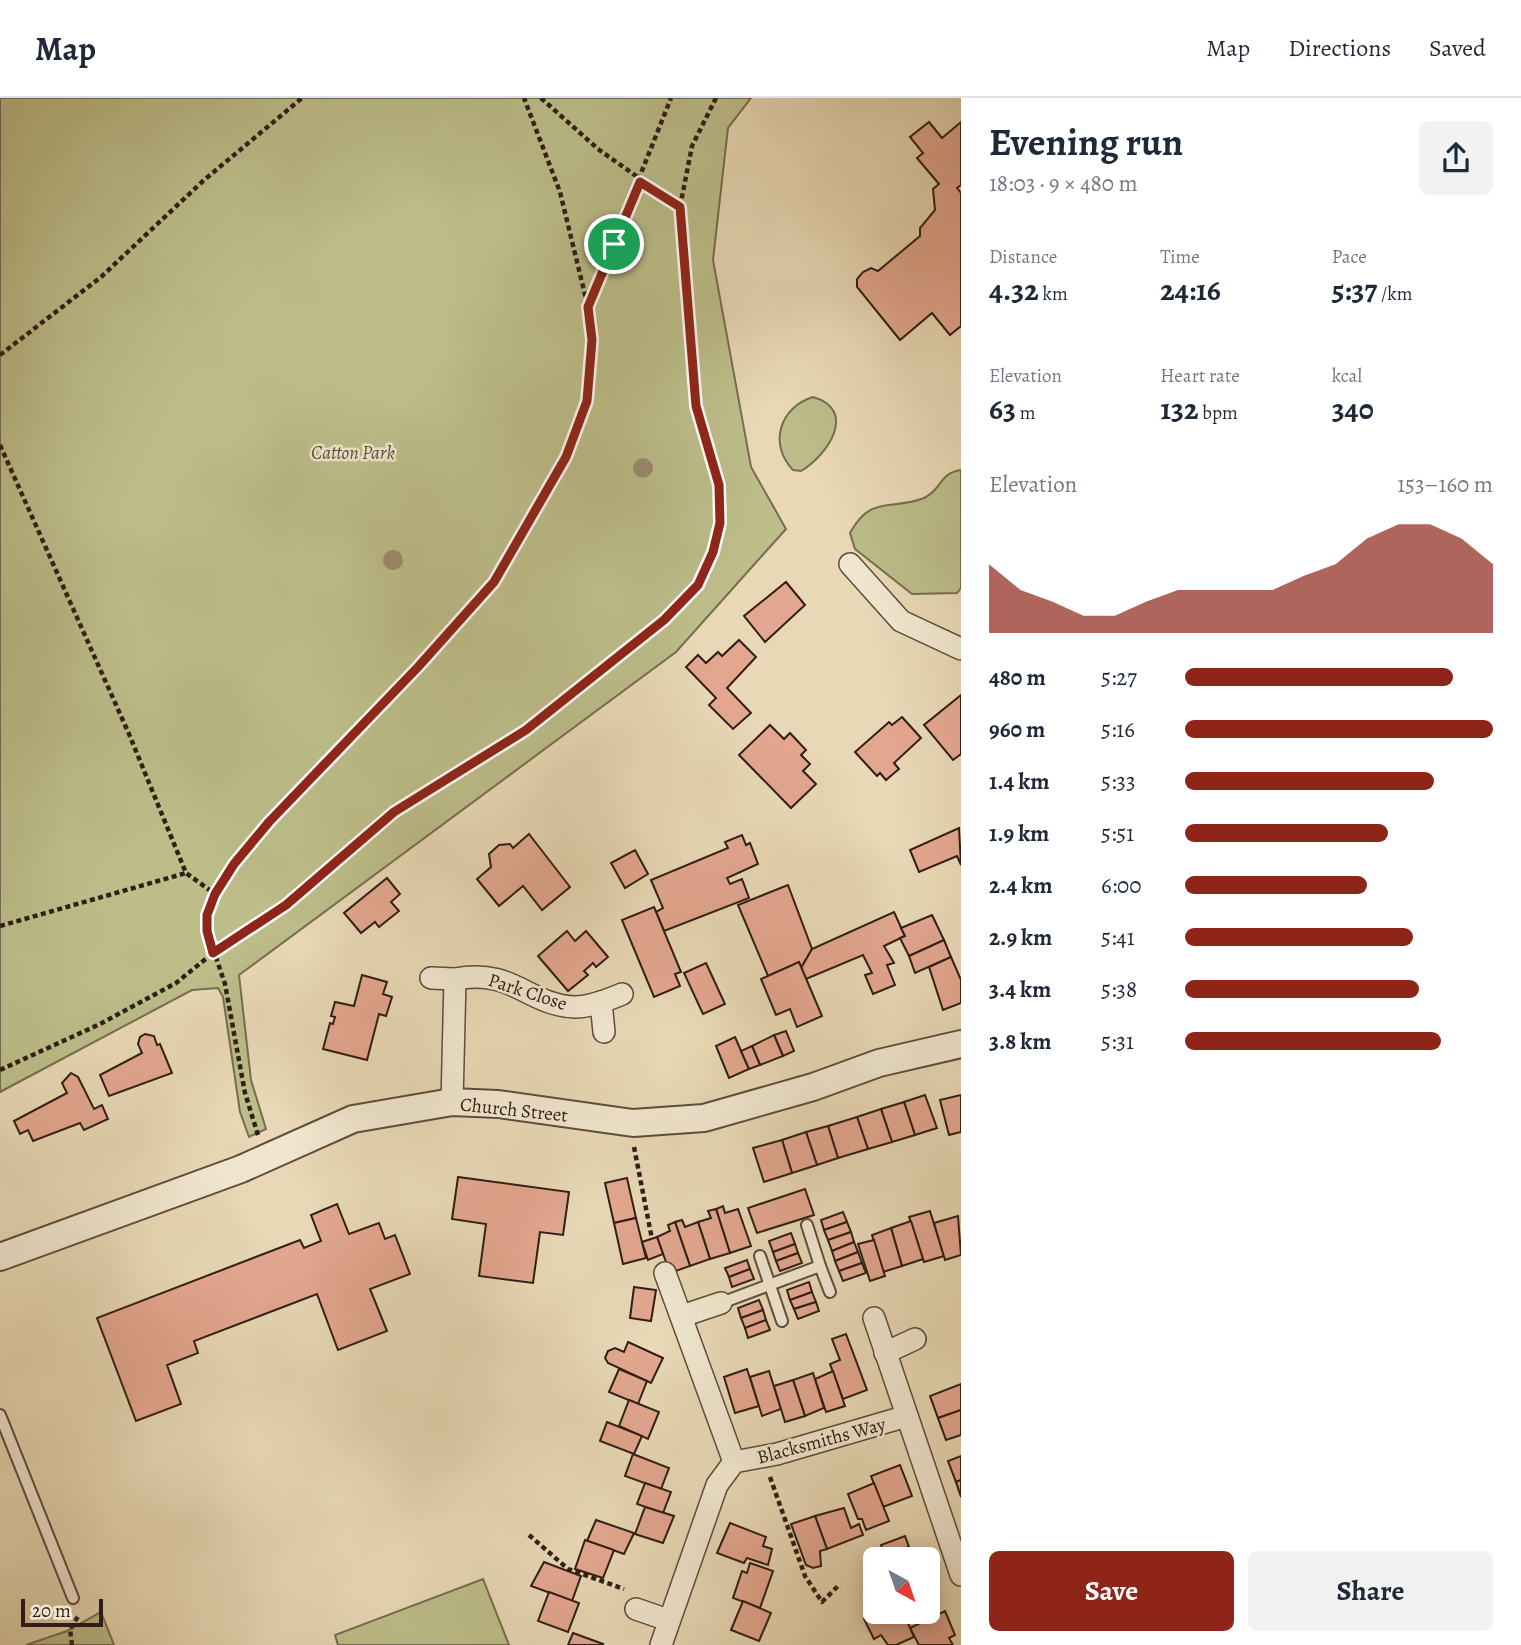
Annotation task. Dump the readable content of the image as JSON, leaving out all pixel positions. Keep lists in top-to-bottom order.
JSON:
{
  "streets": {
    "street": ["Park Close", "Church Street", "Blacksmiths Way"]
  },
  "parks": ["Catton Park"],
  "scale_bar": "20 m",
  "north": "bottom right",
  "page": {
    "header": "Map",
    "nav": ["Map", "Directions", "Saved"],
    "heading": ["Evening run", "18:03 · 9 × 480 m"],
    "stats": [
      ["Distance", "4.32 km"],
      ["Time", "24:16"],
      ["Pace", "5:37 /km"],
      ["Elevation", "63 m"],
      ["Heart rate", "132 bpm"],
      ["kcal", "340"]
    ],
    "chart": ["Elevation", "153–160 m"],
    "list": [
      {
        "name": "480 m",
        "note": "5:27"
      },
      {
        "name": "960 m",
        "note": "5:16"
      },
      {
        "name": "1.4 km",
        "note": "5:33"
      },
      {
        "name": "1.9 km",
        "note": "5:51"
      },
      {
        "name": "2.4 km",
        "note": "6:00"
      },
      {
        "name": "2.9 km",
        "note": "5:41"
      },
      {
        "name": "3.4 km",
        "note": "5:38"
      },
      {
        "name": "3.8 km",
        "note": "5:31"
      }
    ],
    "buttons": ["Save", "Share"],
    "scale": "20 m"
  }
}
